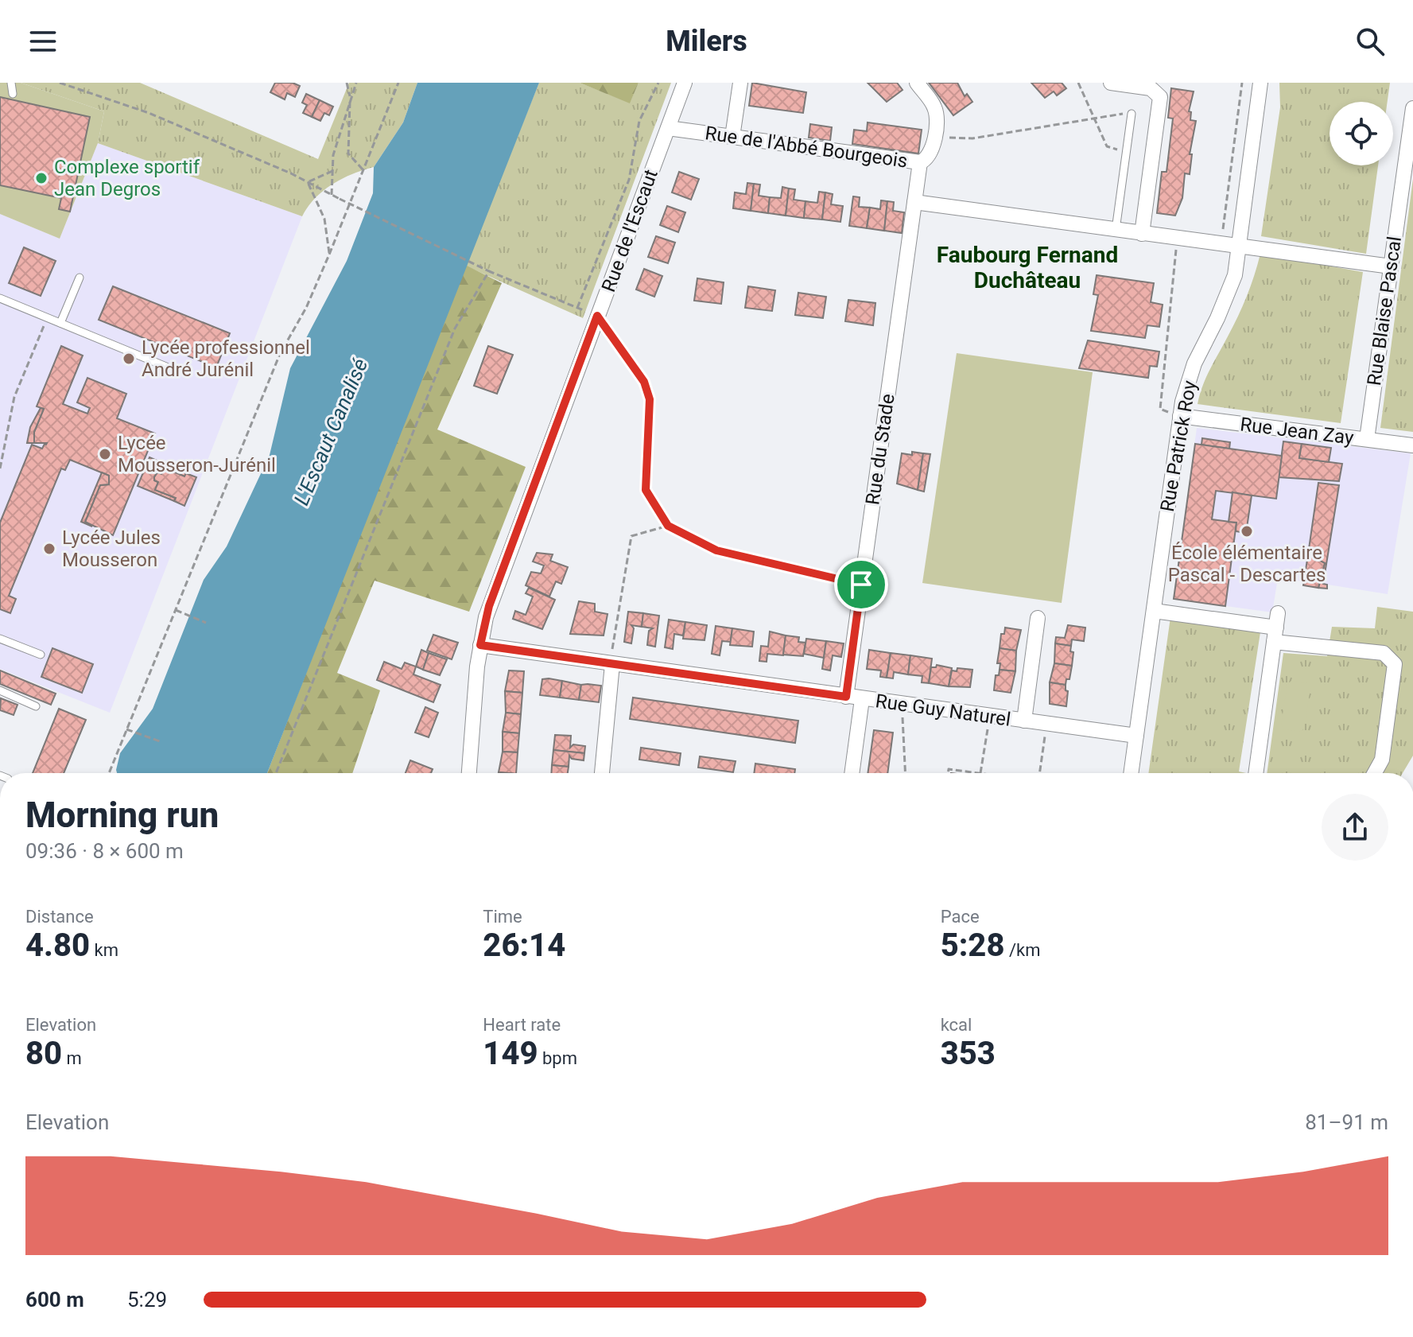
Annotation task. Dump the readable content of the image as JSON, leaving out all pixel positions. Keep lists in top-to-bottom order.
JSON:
{
  "streets": {
    "street": [
      "Rue de l'Abbé Bourgeois",
      "Rue de l'Escaut",
      "Rue Blaise Pascal",
      "Rue Jean Zay",
      "Rue Patrick Roy",
      "Rue du Stade",
      "Rue Guy Naturel"
    ]
  },
  "crossings": [
    ["Rue de l'Abbé Bourgeois", "Rue de l'Escaut"],
    ["Rue de l'Abbé Bourgeois", "Rue du Stade"],
    ["Rue de l'Escaut", "Rue Guy Naturel"],
    ["Rue Blaise Pascal", "Rue Jean Zay"],
    ["Rue Jean Zay", "Rue Patrick Roy"],
    ["Rue Patrick Roy", "Rue Guy Naturel"],
    ["Rue du Stade", "Rue Guy Naturel"]
  ],
  "districts": ["Faubourg Fernand Duchâteau"],
  "water": ["L'Escaut Canalisé"],
  "places": [
    "Complexe sportif Jean Degros",
    "Lycée professionnel André Jurénil",
    "Lycée Mousseron-Jurénil",
    "École élémentaire Pascal - Descartes",
    "Lycée Jules Mousseron"
  ],
  "page": {
    "header": "Milers",
    "heading": ["Morning run", "09:36 · 8 × 600 m"],
    "stats": [
      ["Distance", "4.80 km"],
      ["Time", "26:14"],
      ["Pace", "5:28 /km"],
      ["Elevation", "80 m"],
      ["Heart rate", "149 bpm"],
      ["kcal", "353"]
    ],
    "chart": ["Elevation", "81–91 m"],
    "list": [
      {
        "name": "600 m",
        "note": "5:29"
      }
    ]
  }
}
